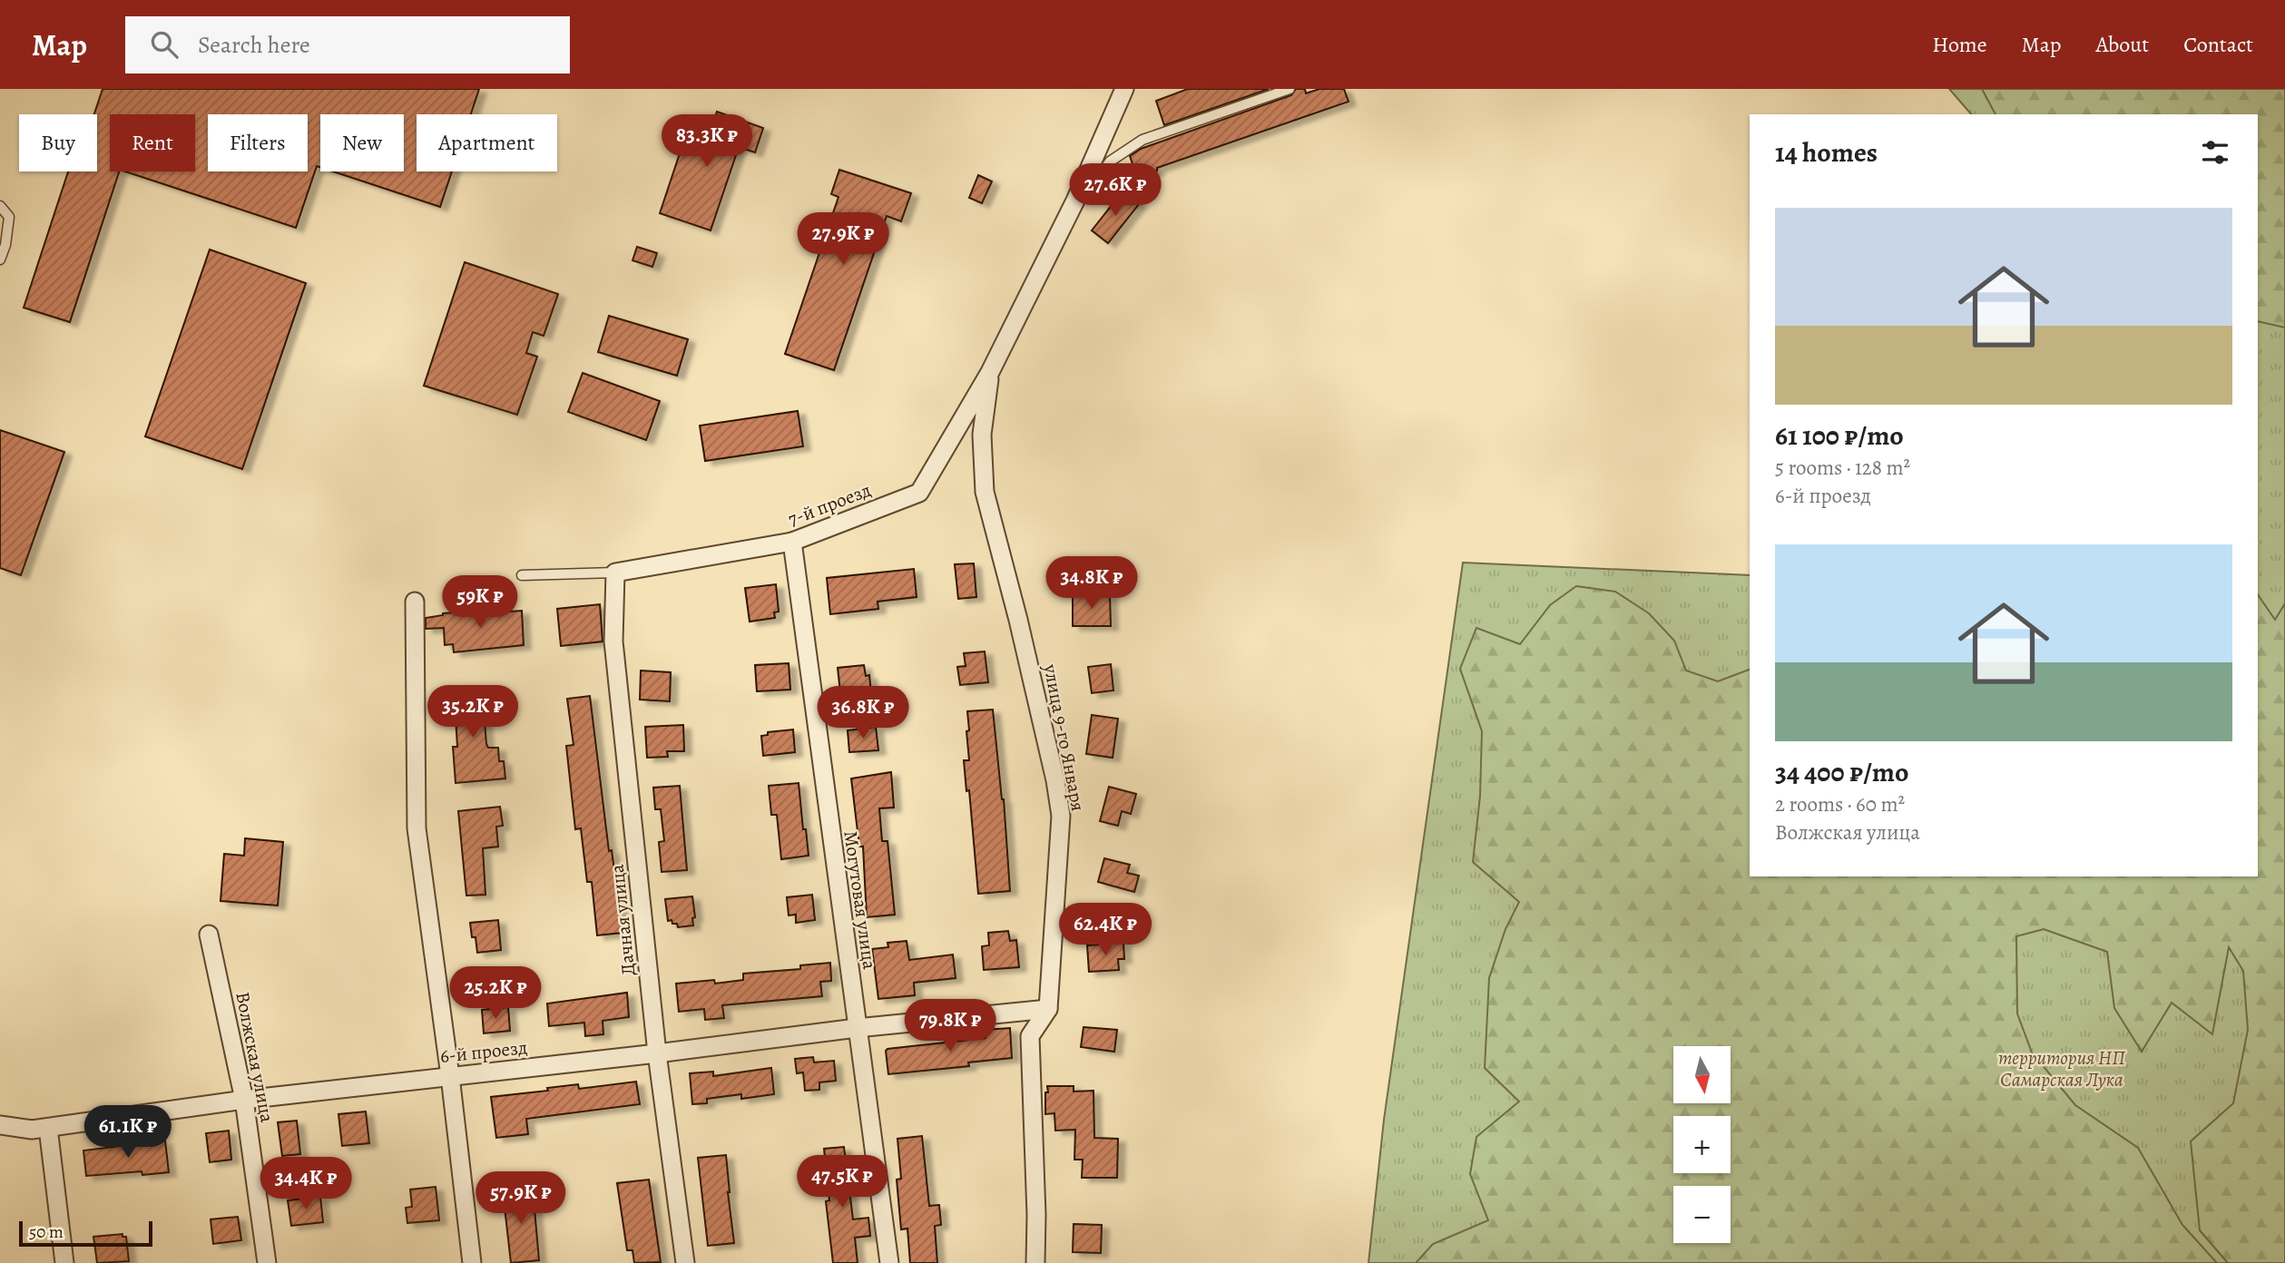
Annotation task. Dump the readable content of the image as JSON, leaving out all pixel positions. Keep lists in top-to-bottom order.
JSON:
{
  "streets": {
    "street": [
      "7-й проезд",
      "улица 9-го Января",
      "Могутовая улица",
      "Дачная улица",
      "6-й проезд",
      "Волжская улица"
    ]
  },
  "crossings": [
    ["7-й проезд", "улица 9-го Января"],
    ["7-й проезд", "Могутовая улица"],
    ["7-й проезд", "Дачная улица"],
    ["улица 9-го Января", "6-й проезд"],
    ["Могутовая улица", "6-й проезд"],
    ["Дачная улица", "6-й проезд"],
    ["6-й проезд", "Волжская улица"]
  ],
  "parks": ["территория НП Самарская Лука"],
  "scale_bar": "50 m",
  "north": "bottom",
  "page": {
    "header": "Map",
    "search": "Search here",
    "nav": [
      "Home",
      "Map",
      "About",
      "Contact"
    ],
    "price": [
      "83.3K ₽",
      "27.6K ₽",
      "27.9K ₽",
      "34.8K ₽",
      "59K ₽",
      "35.2K ₽",
      "36.8K ₽",
      "62.4K ₽",
      "25.2K ₽",
      "79.8K ₽",
      "61.1K ₽",
      "47.5K ₽",
      "34.4K ₽",
      "57.9K ₽"
    ],
    "chip": [
      "Buy",
      "Rent",
      "Filters",
      "New",
      "Apartment"
    ],
    "heading": "14 homes",
    "list": [
      {
        "name": "61 100 ₽/mo",
        "note": "5 rooms · 128 m² · 6-й проезд"
      },
      {
        "name": "34 400 ₽/mo",
        "note": "2 rooms · 60 m² · Волжская улица"
      }
    ],
    "map_buttons": ["+", "−"],
    "scale": "50 m"
  }
}
